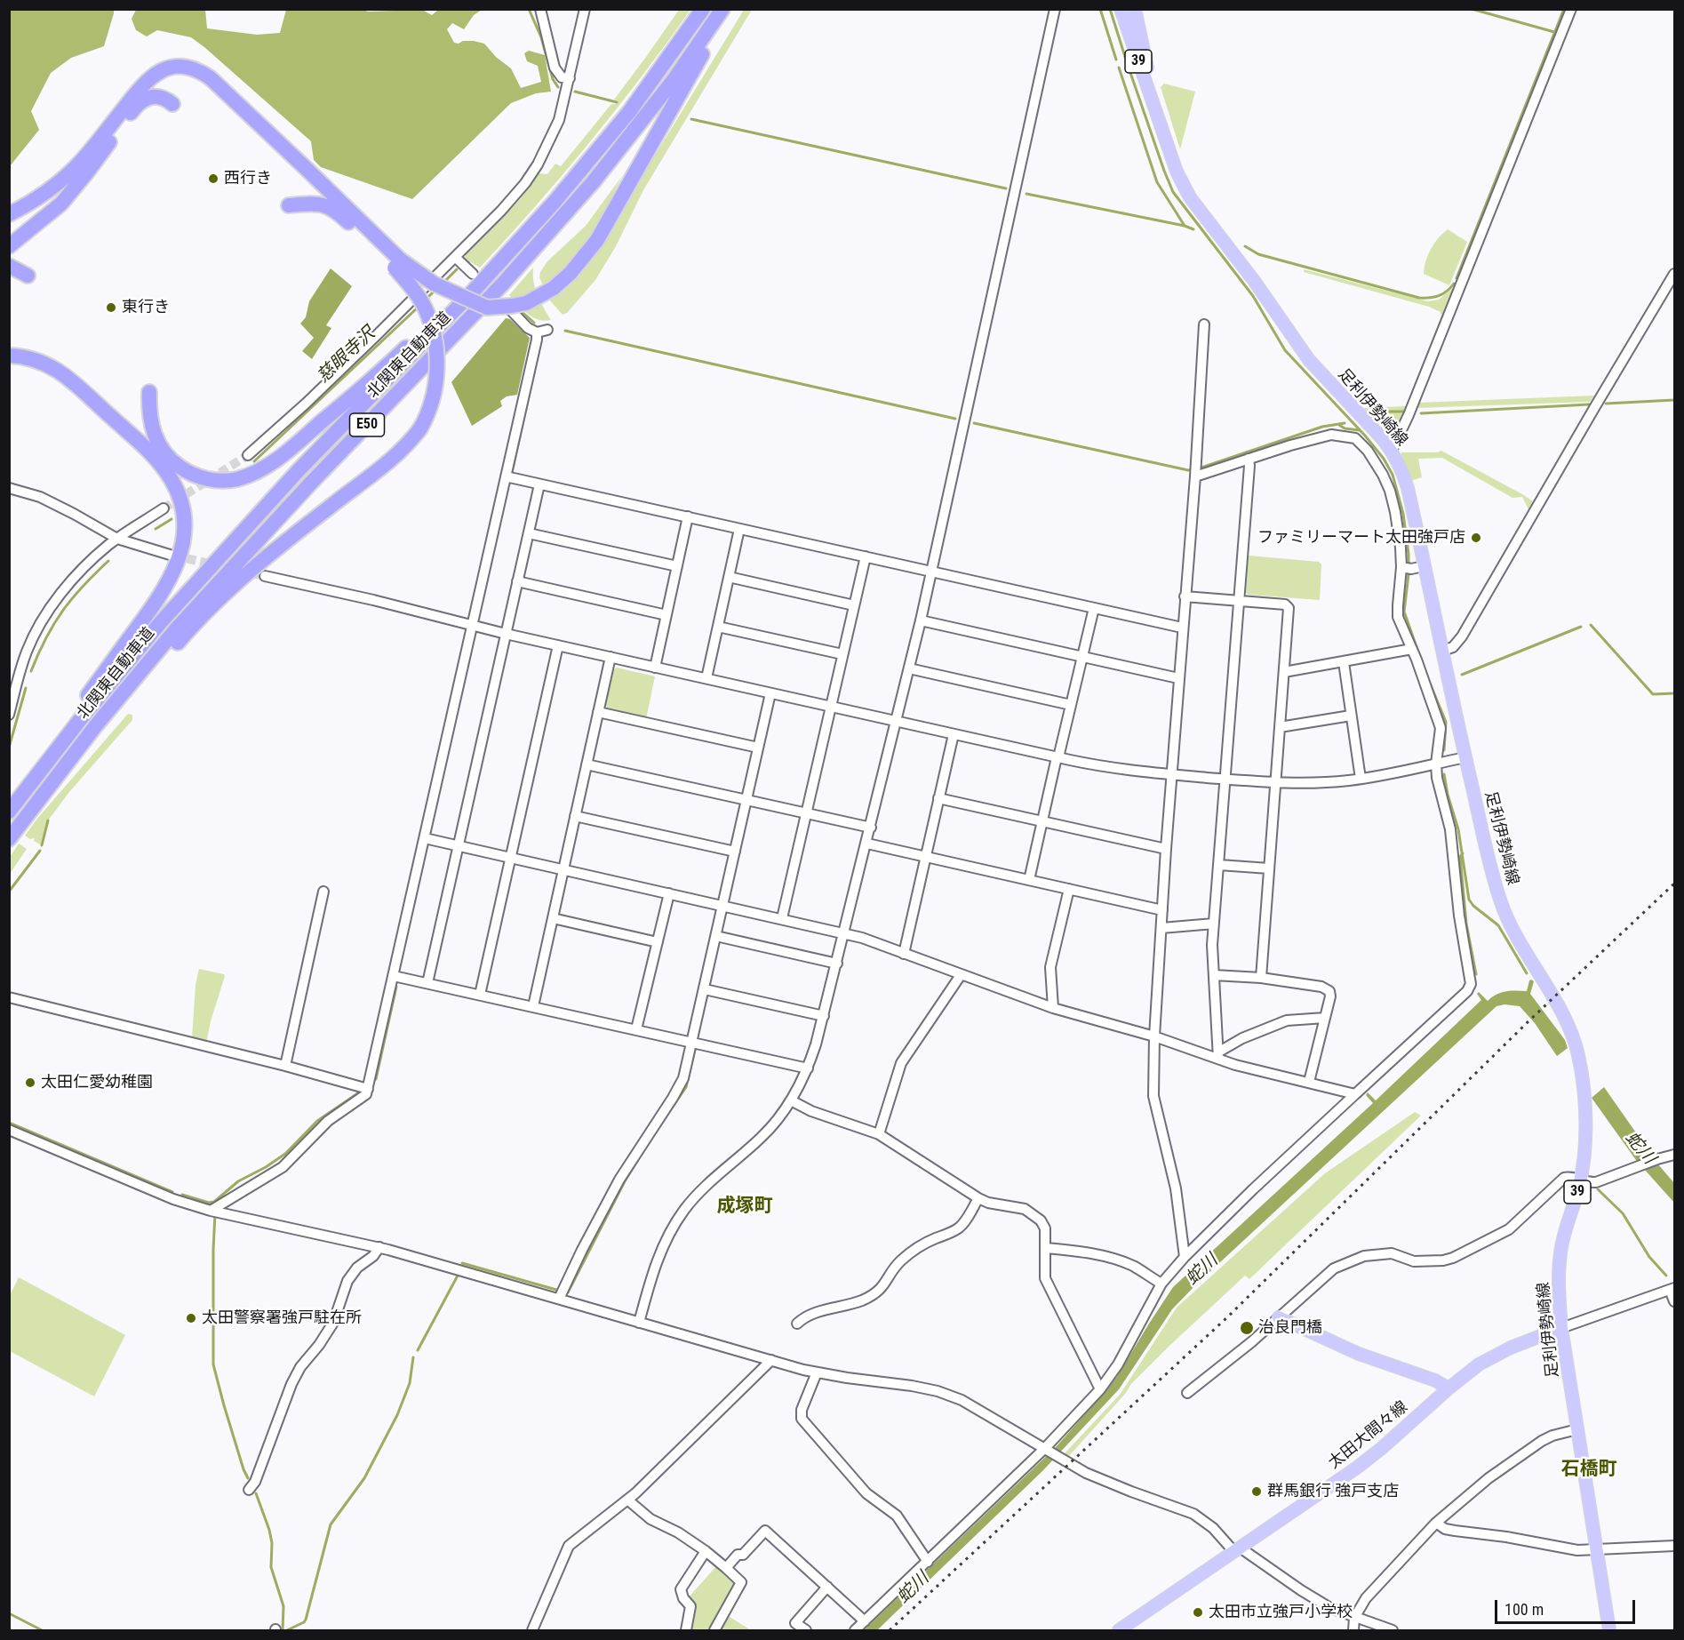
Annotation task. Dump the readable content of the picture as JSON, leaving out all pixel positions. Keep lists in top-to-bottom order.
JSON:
{
  "streets": {
    "highway": ["北関東自動車道", "E50"],
    "main road": ["39", "足利伊勢崎線", "太田大間々線"]
  },
  "crossings": [
    ["足利伊勢崎線", "太田大間々線"]
  ],
  "districts": ["成塚町", "石橋町"],
  "water": ["慈眼寺沢", "蛇川"],
  "places": [
    "西行き",
    "東行き",
    "ファミリーマート太田強戸店",
    "太田仁愛幼稚園",
    "太田警察署強戸駐在所",
    "治良門橋",
    "群馬銀行 強戸支店",
    "太田市立強戸小学校"
  ],
  "scale_bar": "100 m"
}
